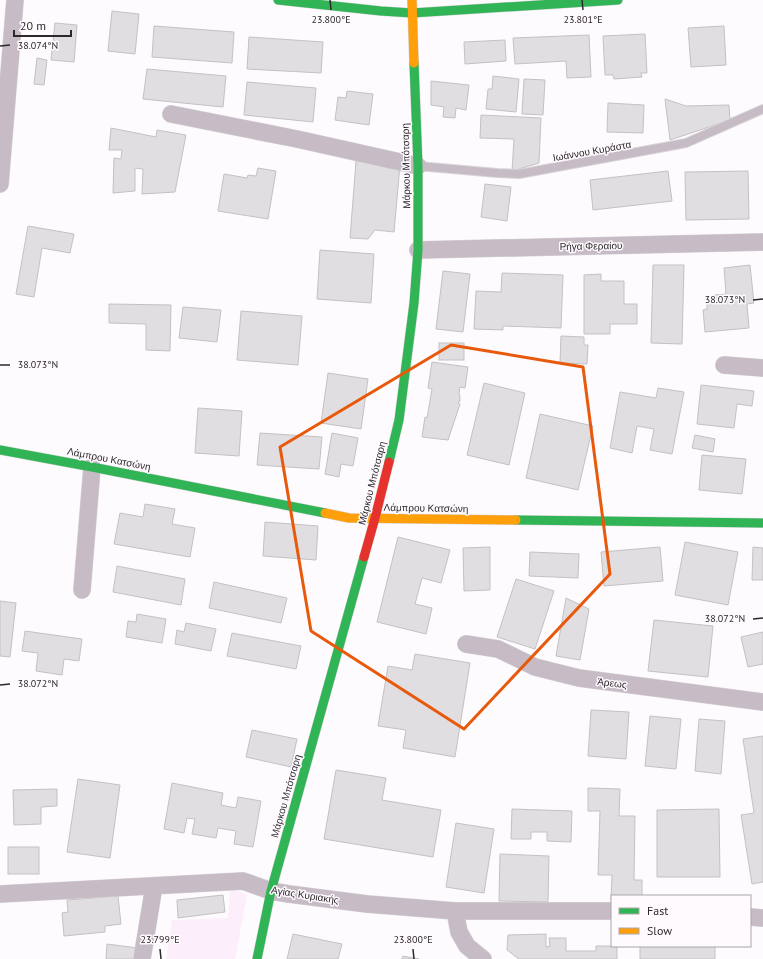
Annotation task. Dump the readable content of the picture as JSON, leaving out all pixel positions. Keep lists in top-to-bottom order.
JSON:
{
  "streets": {
    "street": [
      "Μάρκου Μπότσαρη",
      "Ρήγα Φεραίου",
      "Λάμπρου Κατσώνη",
      "Άρεως",
      "Αγίας Κυριακής"
    ],
    "lane": ["Ιωάννου Κυράστα"]
  },
  "crossings": [
    ["Ιωάννου Κυράστα", "Μάρκου Μπότσαρη"],
    ["Μάρκου Μπότσαρη", "Ρήγα Φεραίου"],
    ["Μάρκου Μπότσαρη", "Λάμπρου Κατσώνη"],
    ["Μάρκου Μπότσαρη", "Αγίας Κυριακής"]
  ],
  "legend": ["Fast", "Slow"],
  "scale_bar": "20 m",
  "coordinates": [
    "23.800°E",
    "23.801°E",
    "38.074°N",
    "38.073°N",
    "38.072°N",
    "23.799°E"
  ]
}
